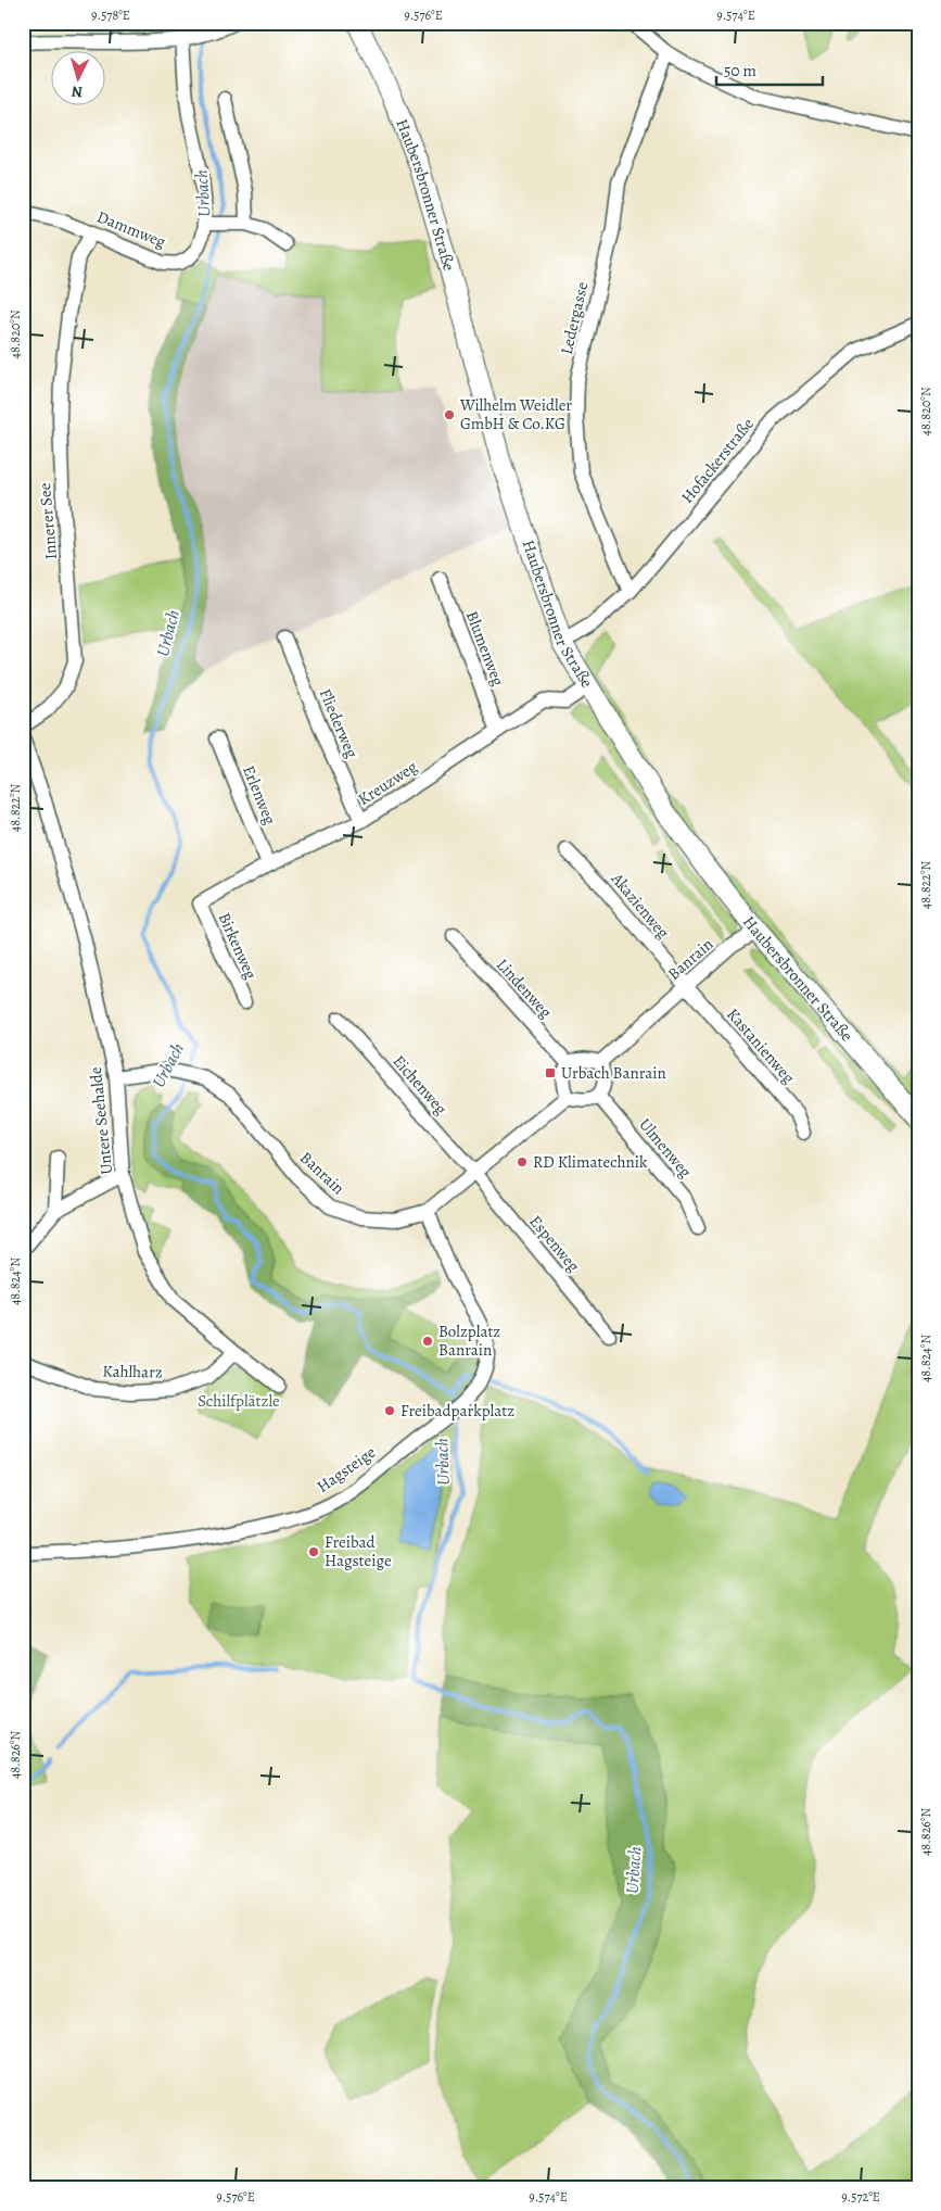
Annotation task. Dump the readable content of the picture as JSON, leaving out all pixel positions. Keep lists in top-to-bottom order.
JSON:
{
  "streets": {
    "street": [
      "Haubersbronner Straße",
      "Dammweg",
      "Ledergasse",
      "Hofackerstraße",
      "Innerer See",
      "Blumenweg",
      "Fliederweg",
      "Kreuzweg",
      "Erlenweg",
      "Akazienweg",
      "Birkenweg",
      "Banrain",
      "Lindenweg",
      "Kastanienweg",
      "Eichenweg",
      "Untere Seehalde",
      "Ulmenweg",
      "Espenweg",
      "Kahlharz",
      "Hagsteige"
    ]
  },
  "crossings": [
    ["Haubersbronner Straße", "Hofackerstraße"],
    ["Haubersbronner Straße", "Kreuzweg"],
    ["Haubersbronner Straße", "Banrain"],
    ["Dammweg", "Innerer See"],
    ["Ledergasse", "Hofackerstraße"],
    ["Blumenweg", "Kreuzweg"],
    ["Fliederweg", "Kreuzweg"],
    ["Kreuzweg", "Erlenweg"],
    ["Kreuzweg", "Birkenweg"],
    ["Akazienweg", "Banrain"],
    ["Akazienweg", "Kastanienweg"],
    ["Banrain", "Lindenweg"],
    ["Banrain", "Kastanienweg"],
    ["Banrain", "Eichenweg"],
    ["Banrain", "Untere Seehalde"],
    ["Banrain", "Ulmenweg"],
    ["Banrain", "Espenweg"],
    ["Banrain", "Hagsteige"],
    ["Lindenweg", "Ulmenweg"],
    ["Eichenweg", "Espenweg"],
    ["Untere Seehalde", "Kahlharz"]
  ],
  "water": ["Urbach"],
  "parks": ["Schilfplätzle"],
  "places": {
    "other": [
      "Wilhelm Weidler GmbH & Co.KG",
      "RD Klimatechnik",
      "Bolzplatz Banrain",
      "Freibadparkplatz",
      "Freibad Hagsteige"
    ],
    "transit": ["Urbach Banrain"]
  },
  "scale_bar": "50 m",
  "north": "bottom",
  "coordinates": [
    "9.578°E",
    "9.576°E",
    "9.574°E",
    "48.820°N",
    "48.822°N",
    "48.824°N",
    "48.826°N",
    "9.572°E"
  ]
}
